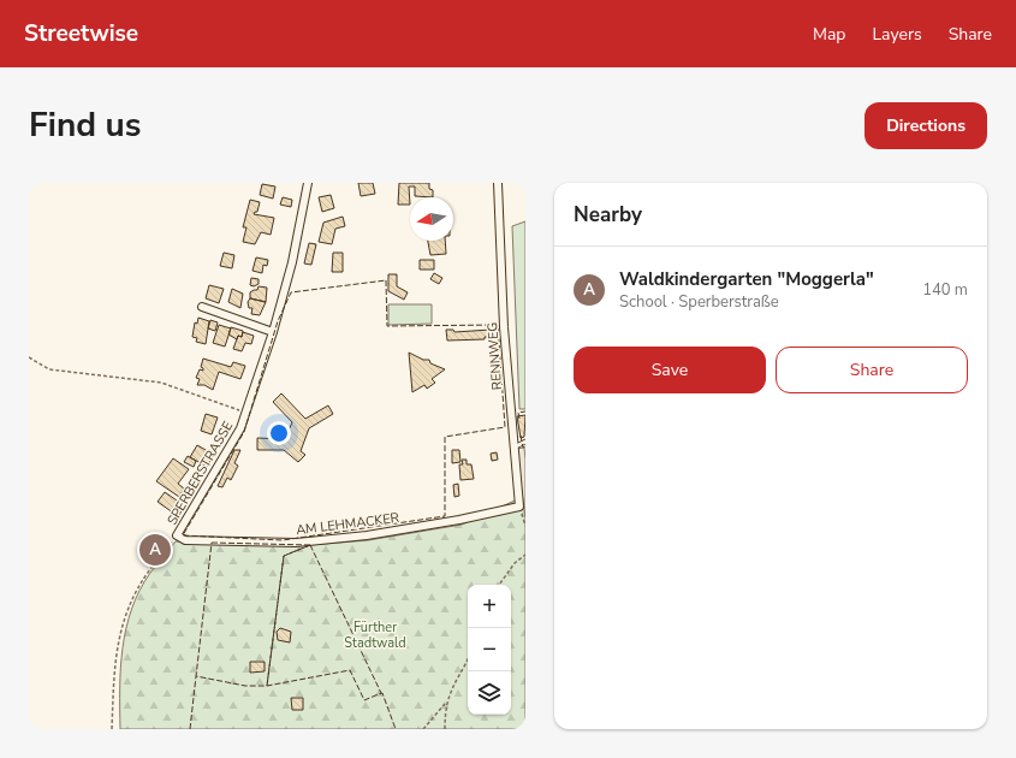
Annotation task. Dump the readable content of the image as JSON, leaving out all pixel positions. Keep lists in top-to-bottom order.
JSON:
{
  "streets": {
    "street": ["RENNWEG", "SPERBERSTRASSE", "AM LEHMACKER"]
  },
  "crossings": [
    ["RENNWEG", "AM LEHMACKER"],
    ["SPERBERSTRASSE", "AM LEHMACKER"]
  ],
  "parks": ["Fürther Stadtwald"],
  "north": "left",
  "page": {
    "header": "Streetwise",
    "nav": ["Map", "Layers", "Share"],
    "title": "Find us",
    "buttons": [
      "Directions",
      ["Save", "Share"]
    ],
    "heading": "Nearby",
    "list": [
      {
        "mark": "A",
        "name": "Waldkindergarten \"Moggerla\"",
        "note": "School · Sperberstraße",
        "value": "140 m"
      }
    ],
    "pins": "A",
    "map_buttons": ["+", "−"]
  }
}
